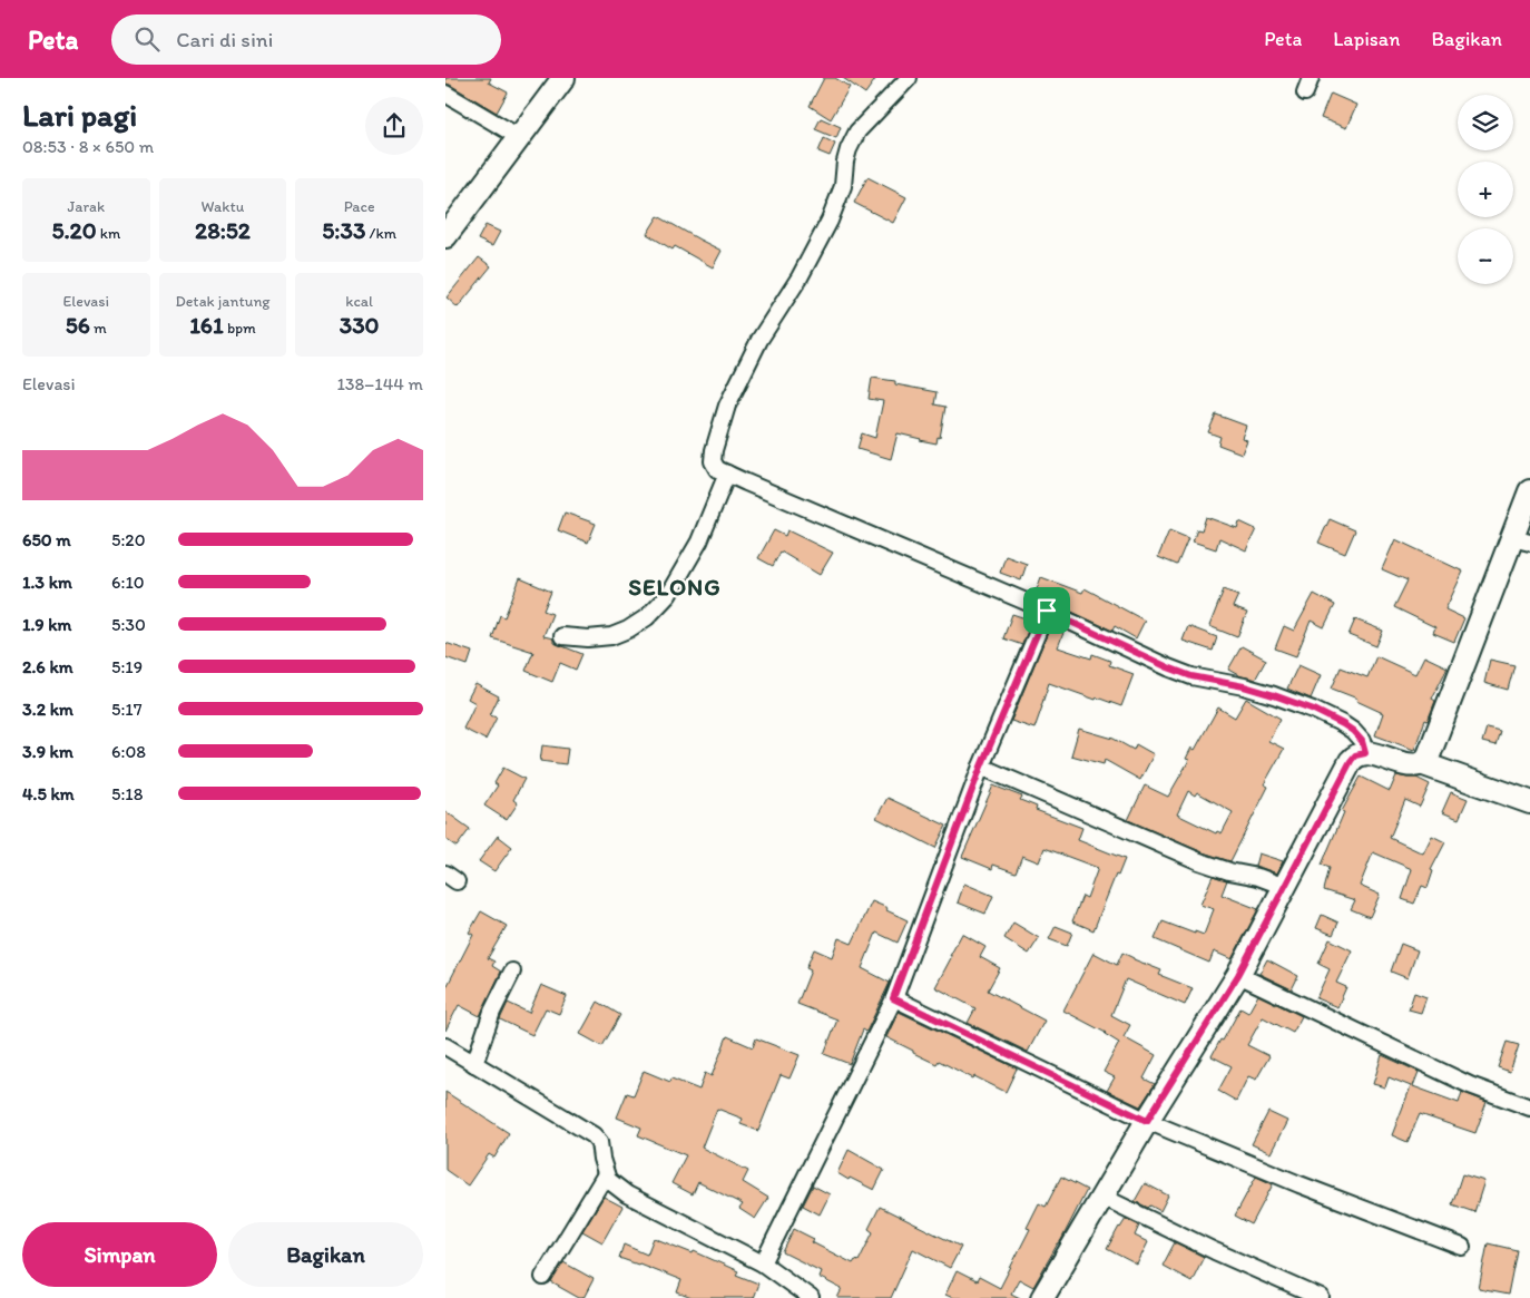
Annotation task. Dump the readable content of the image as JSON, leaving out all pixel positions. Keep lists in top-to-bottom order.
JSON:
{
  "districts": ["SELONG"],
  "page": {
    "header": "Peta",
    "search": "Cari di sini",
    "nav": ["Peta", "Lapisan", "Bagikan"],
    "heading": ["Lari pagi", "08:53 · 8 × 650 m"],
    "map_buttons": ["+", "−"],
    "stats": [
      ["Jarak", "5.20 km"],
      ["Waktu", "28:52"],
      ["Pace", "5:33 /km"],
      ["Elevasi", "56 m"],
      ["Detak jantung", "161 bpm"],
      ["kcal", "330"]
    ],
    "chart": ["Elevasi", "138–144 m"],
    "list": [
      {
        "name": "650 m",
        "note": "5:20"
      },
      {
        "name": "1.3 km",
        "note": "6:10"
      },
      {
        "name": "1.9 km",
        "note": "5:30"
      },
      {
        "name": "2.6 km",
        "note": "5:19"
      },
      {
        "name": "3.2 km",
        "note": "5:17"
      },
      {
        "name": "3.9 km",
        "note": "6:08"
      },
      {
        "name": "4.5 km",
        "note": "5:18"
      }
    ],
    "buttons": ["Simpan", "Bagikan"]
  }
}
